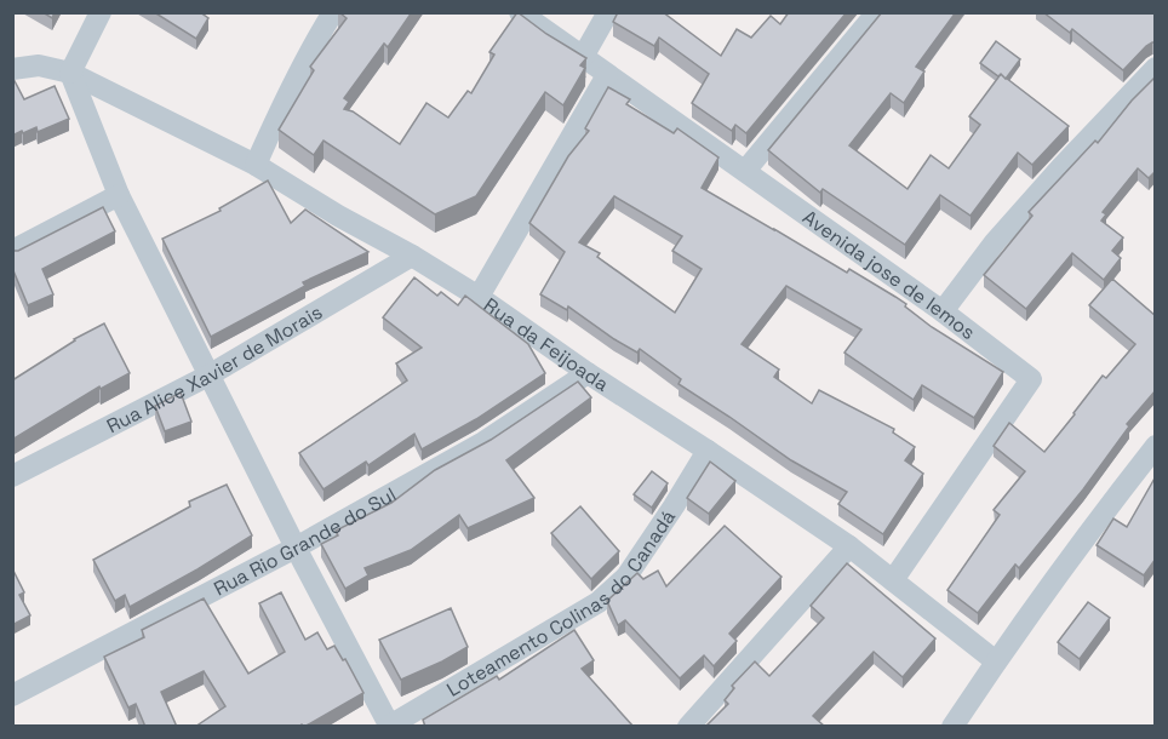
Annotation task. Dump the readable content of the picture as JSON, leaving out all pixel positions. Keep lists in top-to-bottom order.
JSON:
{
  "streets": {
    "street": [
      "Avenida jose de lemos",
      "Rua da Feijoada",
      "Rua Alice Xavier de Morais",
      "Rua Rio Grande do Sul",
      "Loteamento Colinas do Canadá"
    ]
  },
  "crossings": [
    ["Avenida jose de lemos", "Rua da Feijoada"],
    ["Rua da Feijoada", "Rua Alice Xavier de Morais"],
    ["Rua da Feijoada", "Rua Rio Grande do Sul"],
    ["Rua da Feijoada", "Loteamento Colinas do Canadá"]
  ]
}
